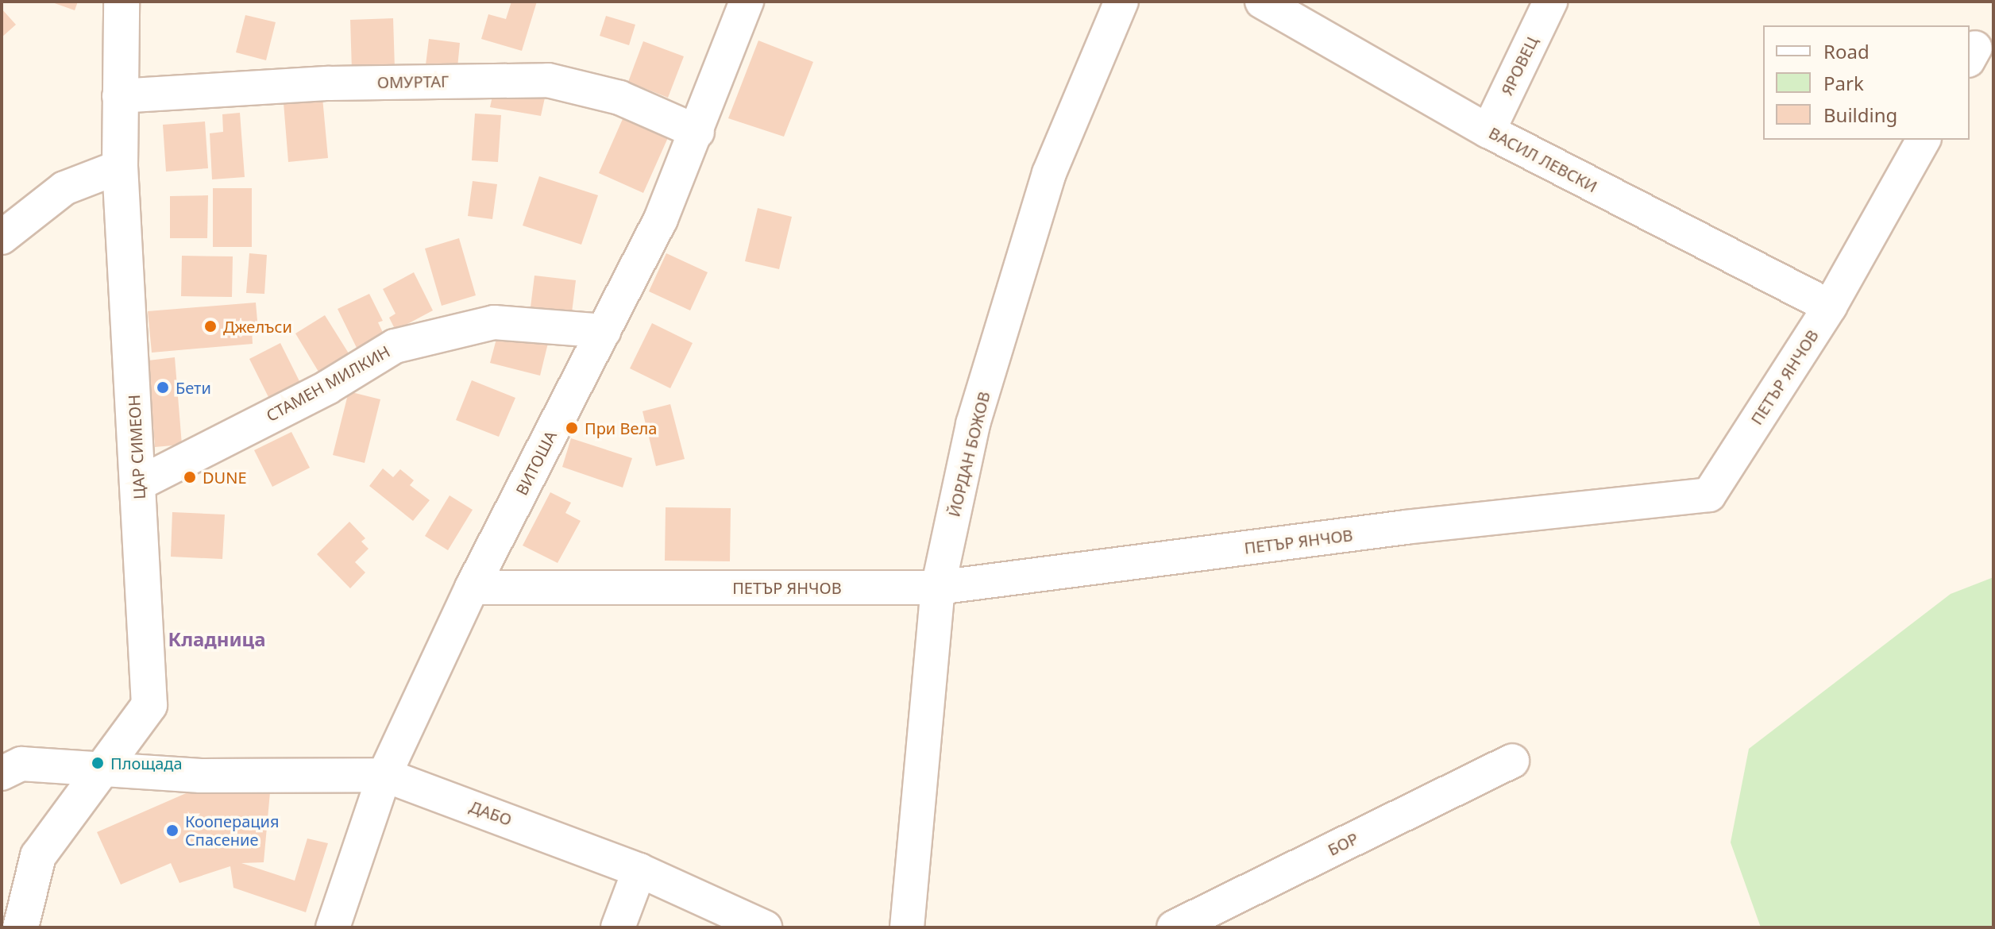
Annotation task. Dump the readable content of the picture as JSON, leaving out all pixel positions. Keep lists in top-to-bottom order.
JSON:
{
  "streets": {
    "street": [
      "ЯРОВЕЦ",
      "ОМУРТАГ",
      "ВАСИЛ ЛЕВСКИ",
      "ПЕТЪР ЯНЧОВ",
      "СТАМЕН МИЛКИН",
      "ЦАР СИМЕОН",
      "ЙОРДАН БОЖОВ",
      "ВИТОША",
      "ДАБО",
      "БОР"
    ]
  },
  "crossings": [
    ["ЯРОВЕЦ", "ВАСИЛ ЛЕВСКИ"],
    ["ОМУРТАГ", "ЦАР СИМЕОН"],
    ["ОМУРТАГ", "ВИТОША"],
    ["ВАСИЛ ЛЕВСКИ", "ПЕТЪР ЯНЧОВ"],
    ["ПЕТЪР ЯНЧОВ", "ЙОРДАН БОЖОВ"],
    ["ПЕТЪР ЯНЧОВ", "ВИТОША"],
    ["СТАМЕН МИЛКИН", "ЦАР СИМЕОН"],
    ["СТАМЕН МИЛКИН", "ВИТОША"],
    ["ЦАР СИМЕОН", "ДАБО"],
    ["ВИТОША", "ДАБО"]
  ],
  "districts": ["Кладница"],
  "places": [
    "Джелъси",
    "Бети",
    "При Вела",
    "DUNE",
    "Площада",
    "Кооперация Спасение"
  ],
  "legend": ["Road", "Park", "Building"]
}
